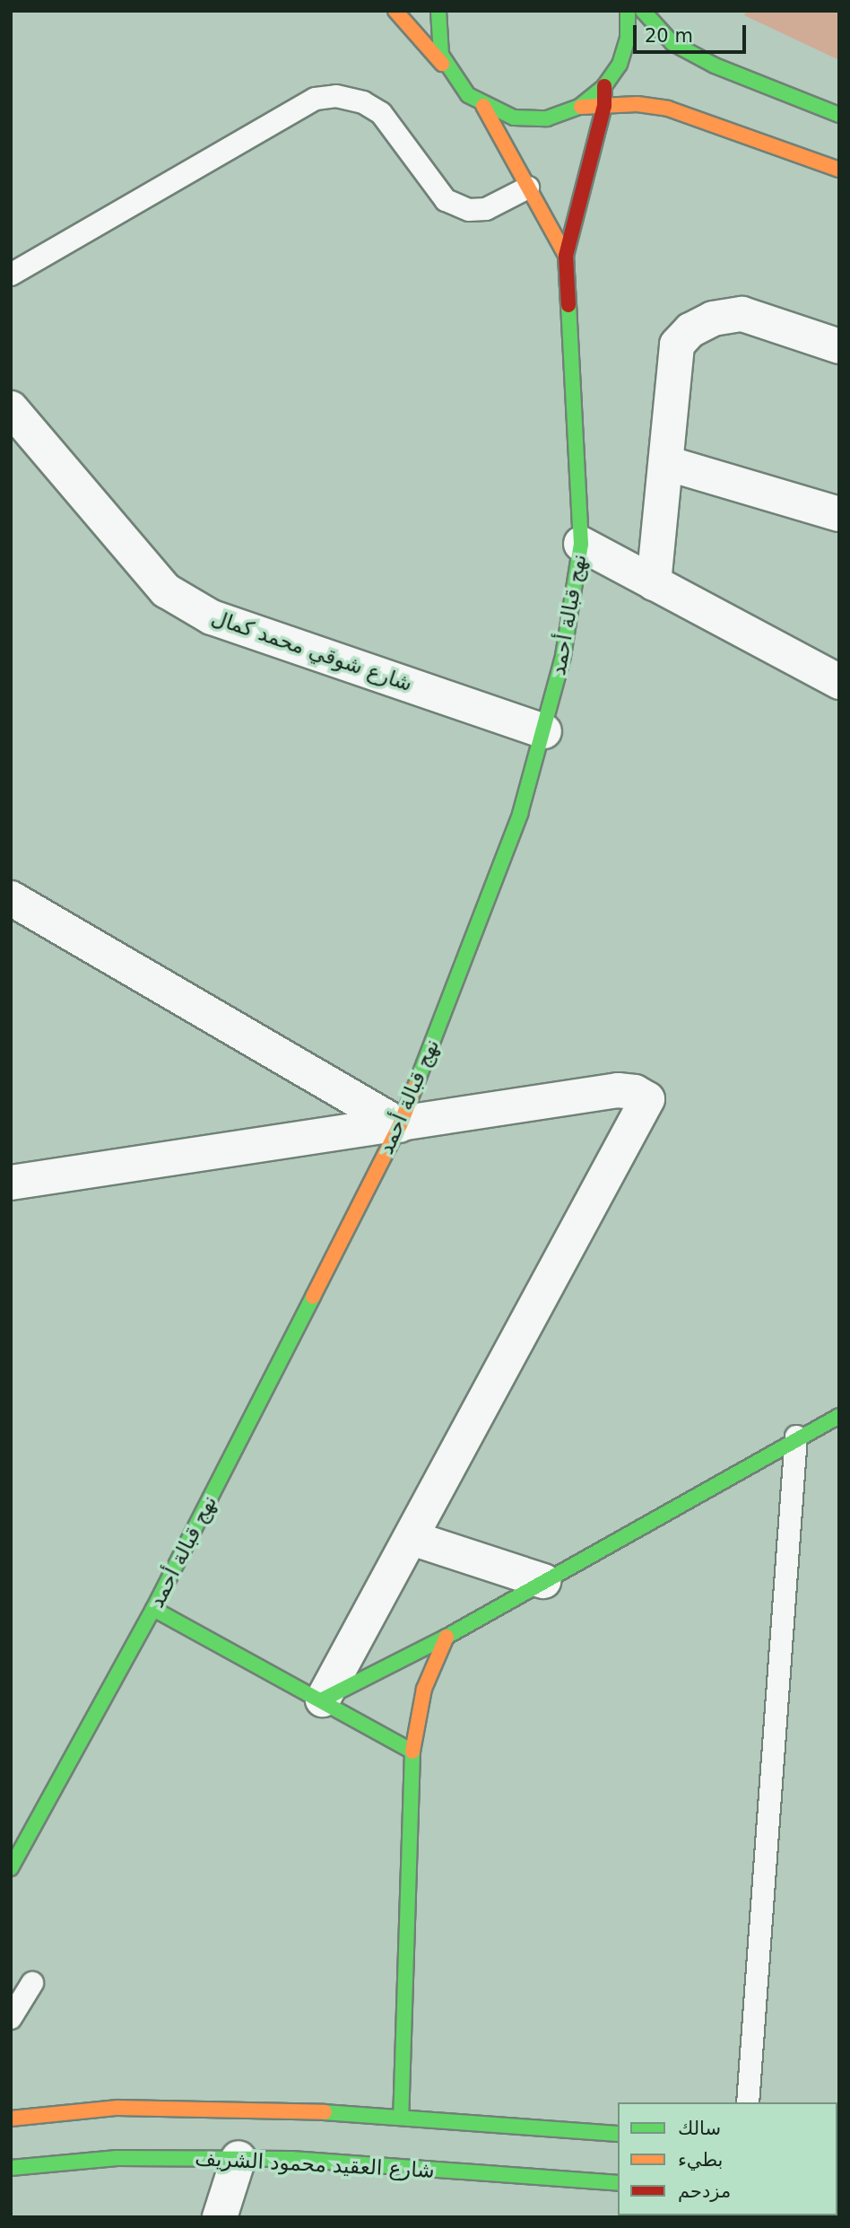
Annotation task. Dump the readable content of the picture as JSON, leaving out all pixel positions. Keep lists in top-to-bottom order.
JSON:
{
  "streets": {
    "street": ["نهج قبالة أحمد", "شارع شوقي محمد كمال", "شارع العقيد محمود الشريف"]
  },
  "crossings": [
    ["نهج قبالة أحمد", "شارع شوقي محمد كمال"]
  ],
  "legend": ["سالك", "بطيء", "مزدحم"],
  "scale_bar": "20 m"
}
